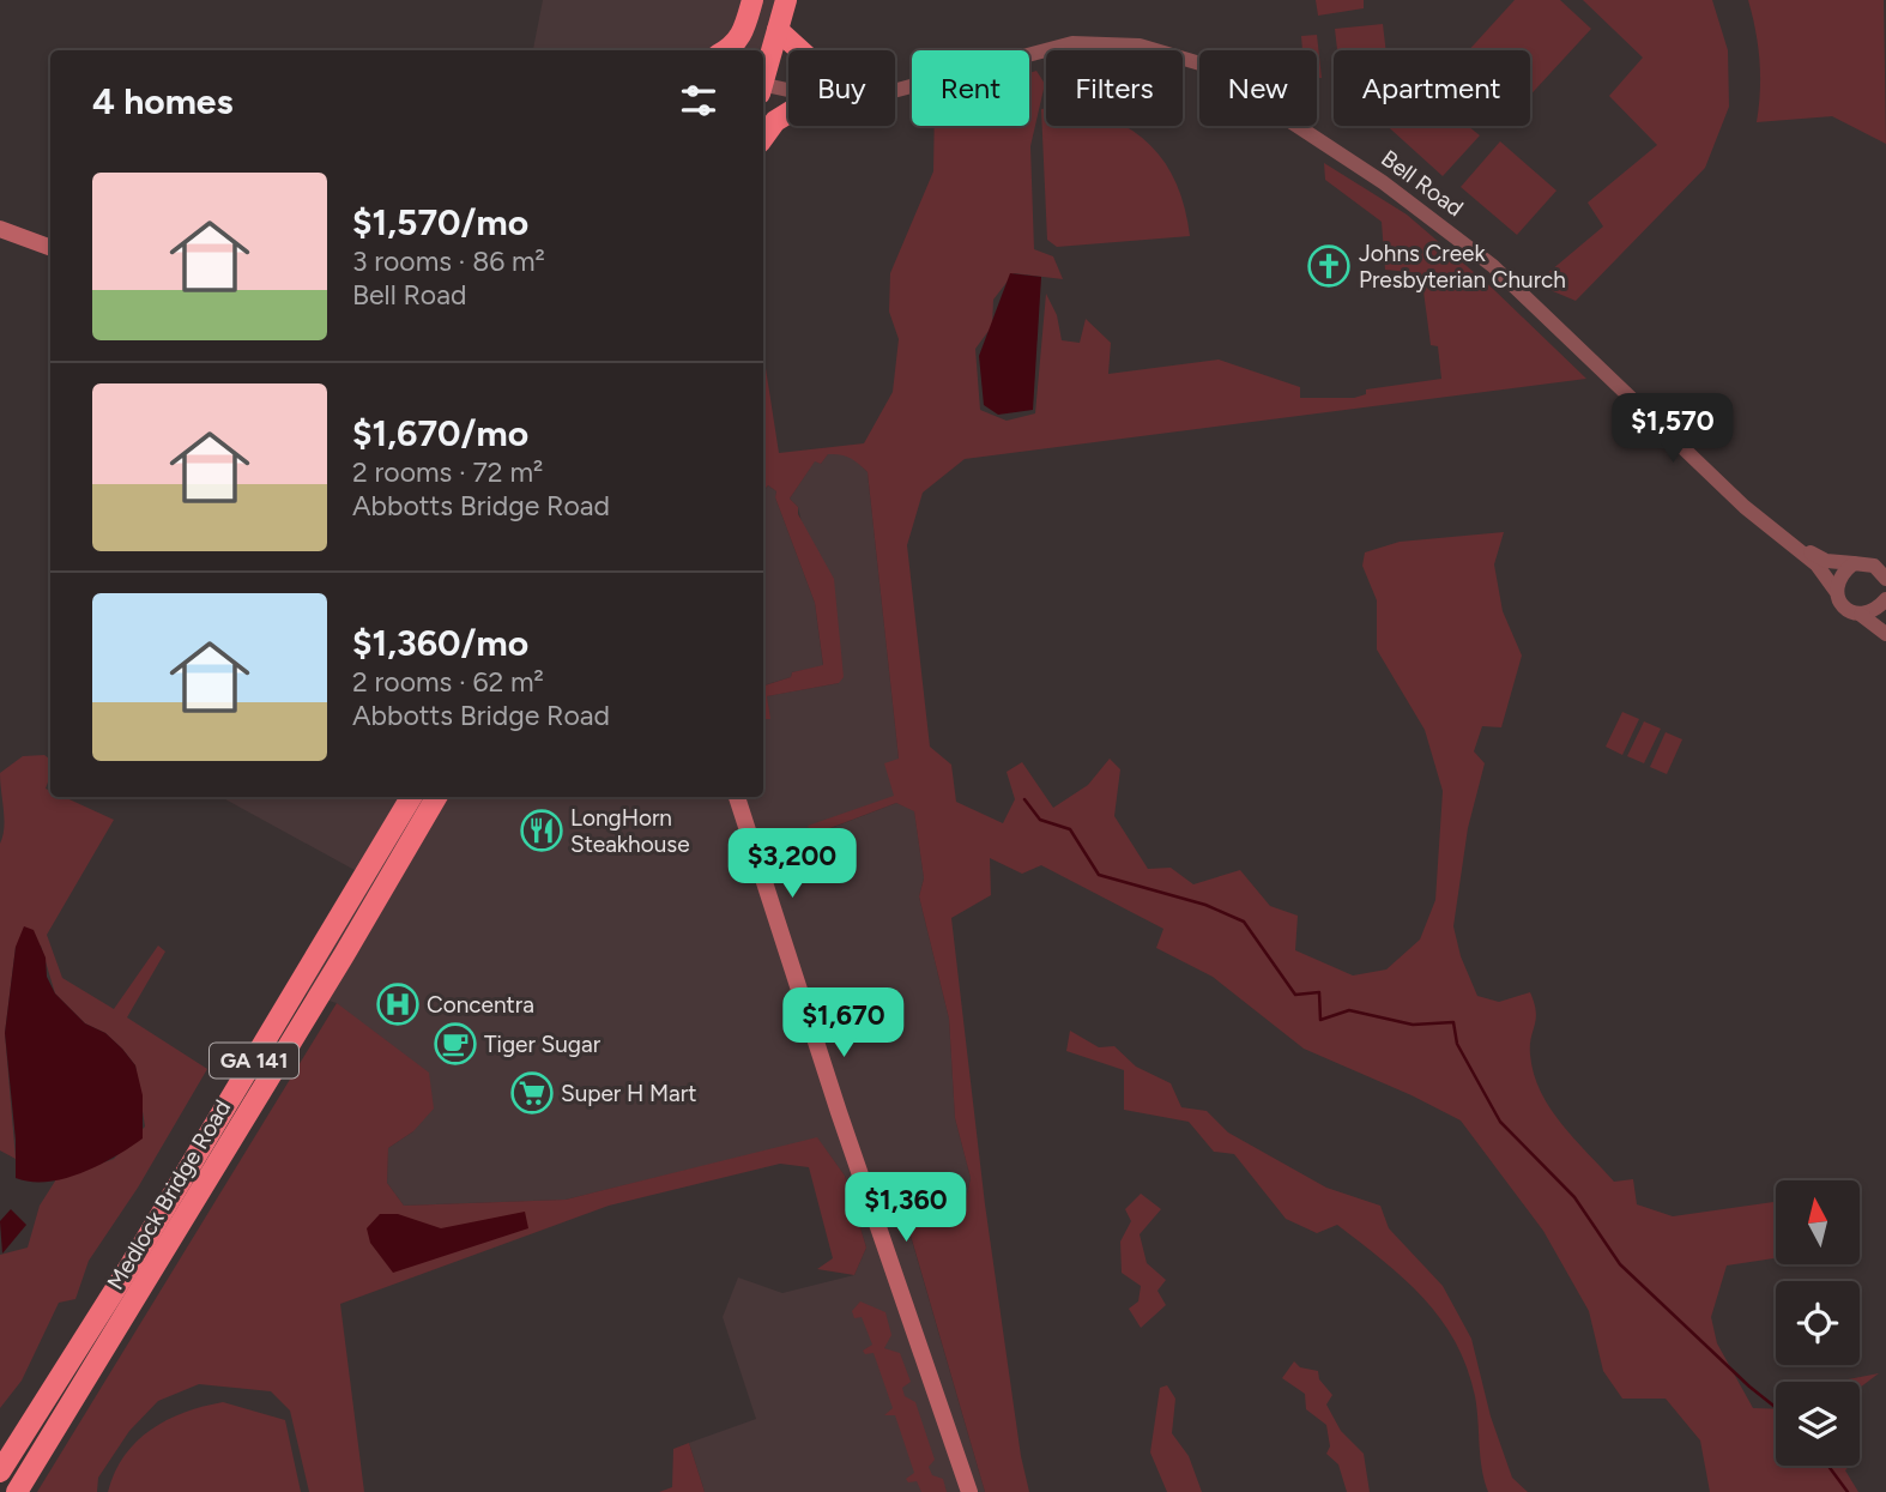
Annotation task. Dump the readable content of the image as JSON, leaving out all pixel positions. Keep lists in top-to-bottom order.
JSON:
{
  "streets": {
    "highway": ["GA 141", "Medlock Bridge Road"],
    "street": ["Bell Road"]
  },
  "places": {
    "church": ["Johns Creek Presbyterian Church"],
    "restaurant": ["LongHorn Steakhouse"],
    "hospital": ["Concentra"],
    "cafe": ["Tiger Sugar"],
    "supermarket": ["Super H Mart"]
  },
  "north": "top",
  "page": {
    "chip": [
      "Buy",
      "Rent",
      "Filters",
      "New",
      "Apartment"
    ],
    "heading": "4 homes",
    "list": [
      {
        "name": "$1,570/mo",
        "note": "3 rooms · 86 m² · Bell Road"
      },
      {
        "name": "$1,670/mo",
        "note": "2 rooms · 72 m² · Abbotts Bridge Road"
      },
      {
        "name": "$1,360/mo",
        "note": "2 rooms · 62 m² · Abbotts Bridge Road"
      }
    ],
    "price": [
      "$1,570",
      "$3,200",
      "$1,670",
      "$1,360"
    ]
  }
}
